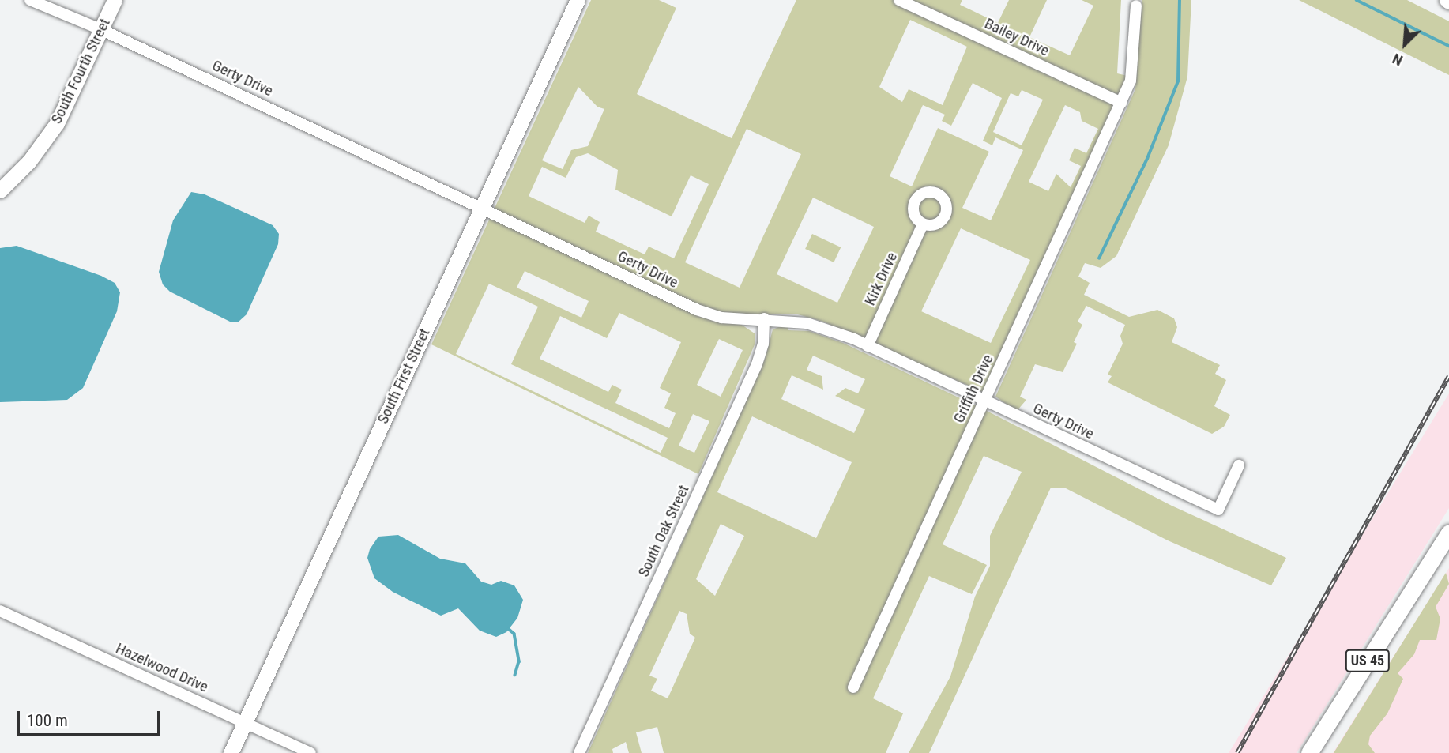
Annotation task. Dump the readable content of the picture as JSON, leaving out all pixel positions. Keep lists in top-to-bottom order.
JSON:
{
  "streets": {
    "main road": ["US 45"],
    "street": [
      "Bailey Drive",
      "South Fourth Street",
      "Gerty Drive",
      "Kirk Drive",
      "South First Street",
      "Griffith Drive",
      "South Oak Street",
      "Hazelwood Drive"
    ]
  },
  "crossings": [
    ["Bailey Drive", "Griffith Drive"],
    ["South Fourth Street", "Gerty Drive"],
    ["Gerty Drive", "Kirk Drive"],
    ["Gerty Drive", "South First Street"],
    ["Gerty Drive", "Griffith Drive"],
    ["Gerty Drive", "South Oak Street"],
    ["South First Street", "Hazelwood Drive"]
  ],
  "scale_bar": "100 m",
  "north": "bottom left"
}
